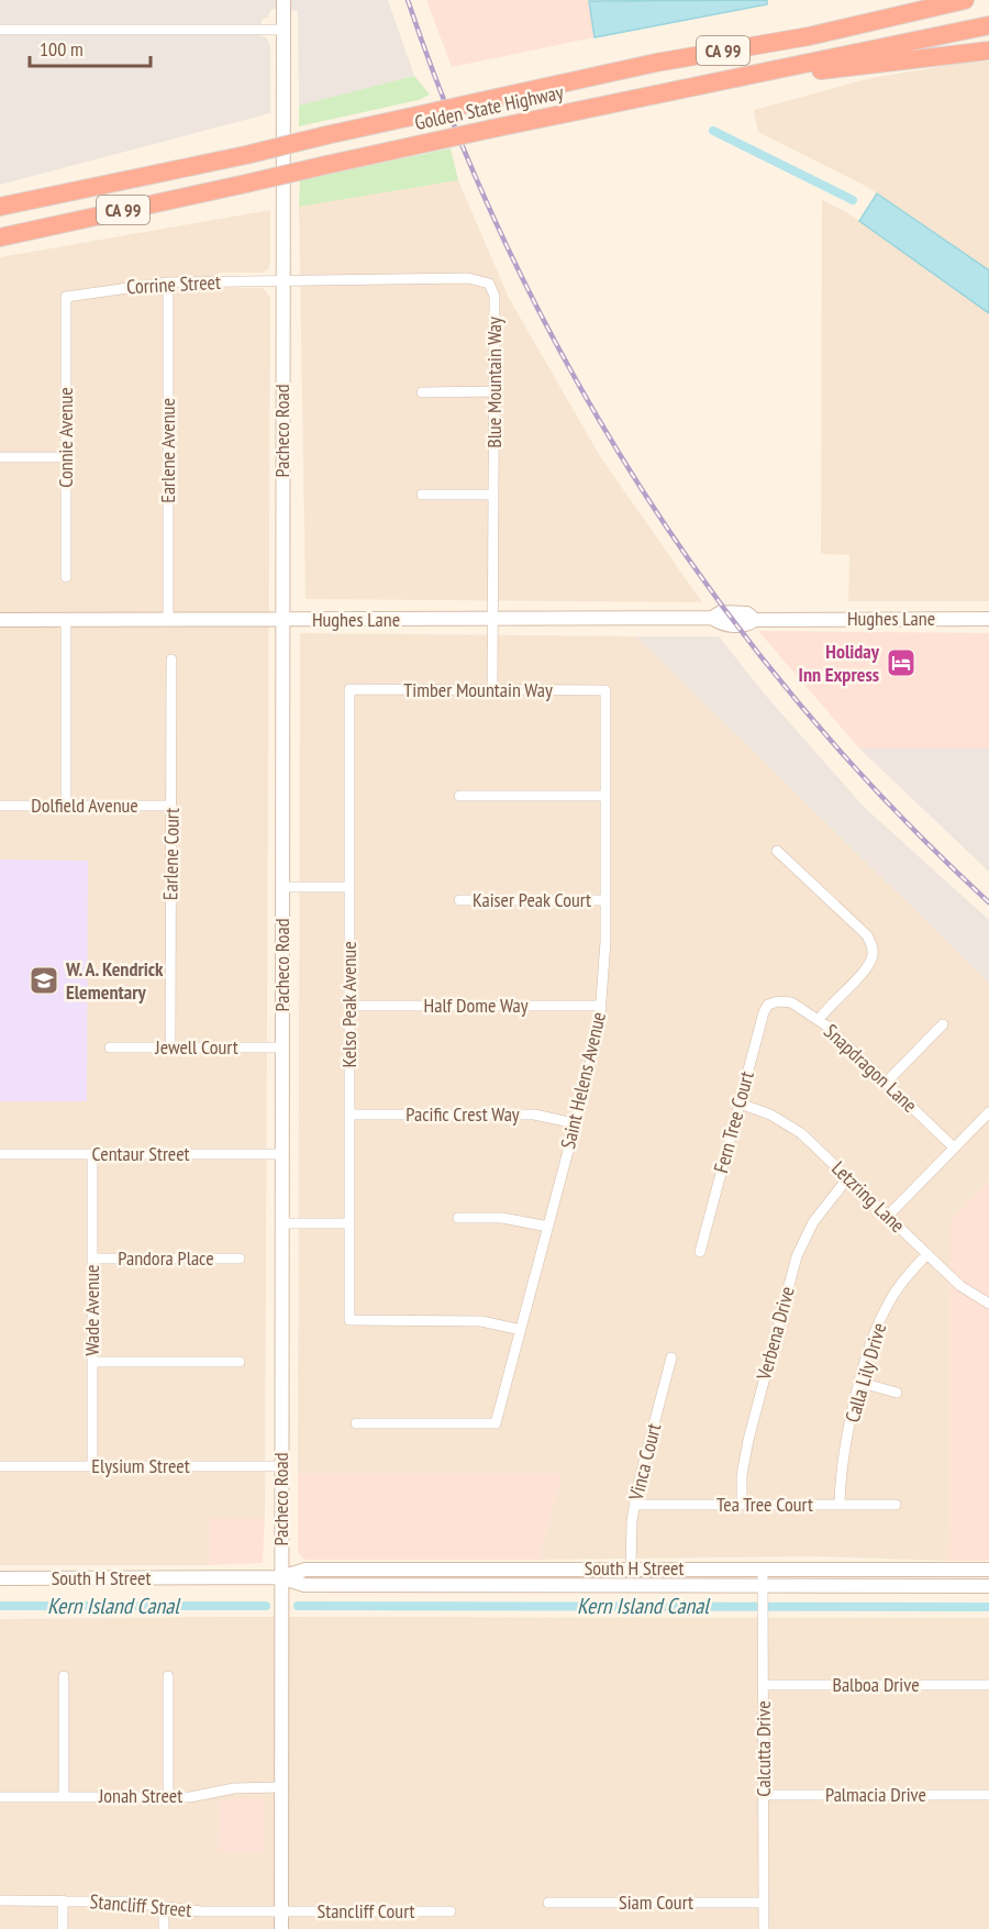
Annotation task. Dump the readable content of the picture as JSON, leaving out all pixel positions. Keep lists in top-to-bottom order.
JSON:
{
  "streets": {
    "highway": ["CA 99", "Golden State Highway"],
    "street": [
      "Corrine Street",
      "Blue Mountain Way",
      "Pacheco Road",
      "Connie Avenue",
      "Earlene Avenue",
      "Hughes Lane",
      "Timber Mountain Way",
      "Dolfield Avenue",
      "Earlene Court",
      "Kaiser Peak Court",
      "Kelso Peak Avenue",
      "Half Dome Way",
      "Jewell Court",
      "Snapdragon Lane",
      "Saint Helens Avenue",
      "Pacific Crest Way",
      "Fern Tree Court",
      "Centaur Street",
      "Letzring Lane",
      "Pandora Place",
      "Wade Avenue",
      "Verbena Drive",
      "Calla Lily Drive",
      "Vinca Court",
      "Elysium Street",
      "Tea Tree Court",
      "South H Street",
      "Balboa Drive",
      "Calcutta Drive",
      "Palmacia Drive",
      "Jonah Street",
      "Siam Court",
      "Stancliff Street",
      "Stancliff Court"
    ]
  },
  "crossings": [
    ["Corrine Street", "Blue Mountain Way"],
    ["Corrine Street", "Pacheco Road"],
    ["Corrine Street", "Connie Avenue"],
    ["Corrine Street", "Earlene Avenue"],
    ["Blue Mountain Way", "Pacheco Road"],
    ["Blue Mountain Way", "Hughes Lane"],
    ["Blue Mountain Way", "Timber Mountain Way"],
    ["Pacheco Road", "Hughes Lane"],
    ["Pacheco Road", "Jewell Court"],
    ["Pacheco Road", "Centaur Street"],
    ["Pacheco Road", "Elysium Street"],
    ["Pacheco Road", "South H Street"],
    ["Pacheco Road", "Jonah Street"],
    ["Pacheco Road", "Stancliff Street"],
    ["Pacheco Road", "Stancliff Court"],
    ["Earlene Avenue", "Hughes Lane"],
    ["Timber Mountain Way", "Kelso Peak Avenue"],
    ["Timber Mountain Way", "Saint Helens Avenue"],
    ["Dolfield Avenue", "Earlene Court"],
    ["Earlene Court", "Jewell Court"],
    ["Kaiser Peak Court", "Saint Helens Avenue"],
    ["Kelso Peak Avenue", "Half Dome Way"],
    ["Kelso Peak Avenue", "Saint Helens Avenue"],
    ["Kelso Peak Avenue", "Pacific Crest Way"],
    ["Half Dome Way", "Saint Helens Avenue"],
    ["Snapdragon Lane", "Fern Tree Court"],
    ["Saint Helens Avenue", "Pacific Crest Way"],
    ["Fern Tree Court", "Letzring Lane"],
    ["Centaur Street", "Wade Avenue"],
    ["Letzring Lane", "Verbena Drive"],
    ["Letzring Lane", "Calla Lily Drive"],
    ["Pandora Place", "Wade Avenue"],
    ["Wade Avenue", "Elysium Street"],
    ["Verbena Drive", "Tea Tree Court"],
    ["Calla Lily Drive", "Tea Tree Court"],
    ["Vinca Court", "Tea Tree Court"],
    ["Vinca Court", "South H Street"],
    ["South H Street", "Calcutta Drive"],
    ["Balboa Drive", "Calcutta Drive"],
    ["Calcutta Drive", "Palmacia Drive"],
    ["Calcutta Drive", "Siam Court"],
    ["Stancliff Street", "Stancliff Court"]
  ],
  "water": ["Kern Island Canal"],
  "places": {
    "hotel": ["Holiday Inn Express"],
    "school or university": ["W. A. Kendrick Elementary"]
  },
  "scale_bar": "100 m"
}
